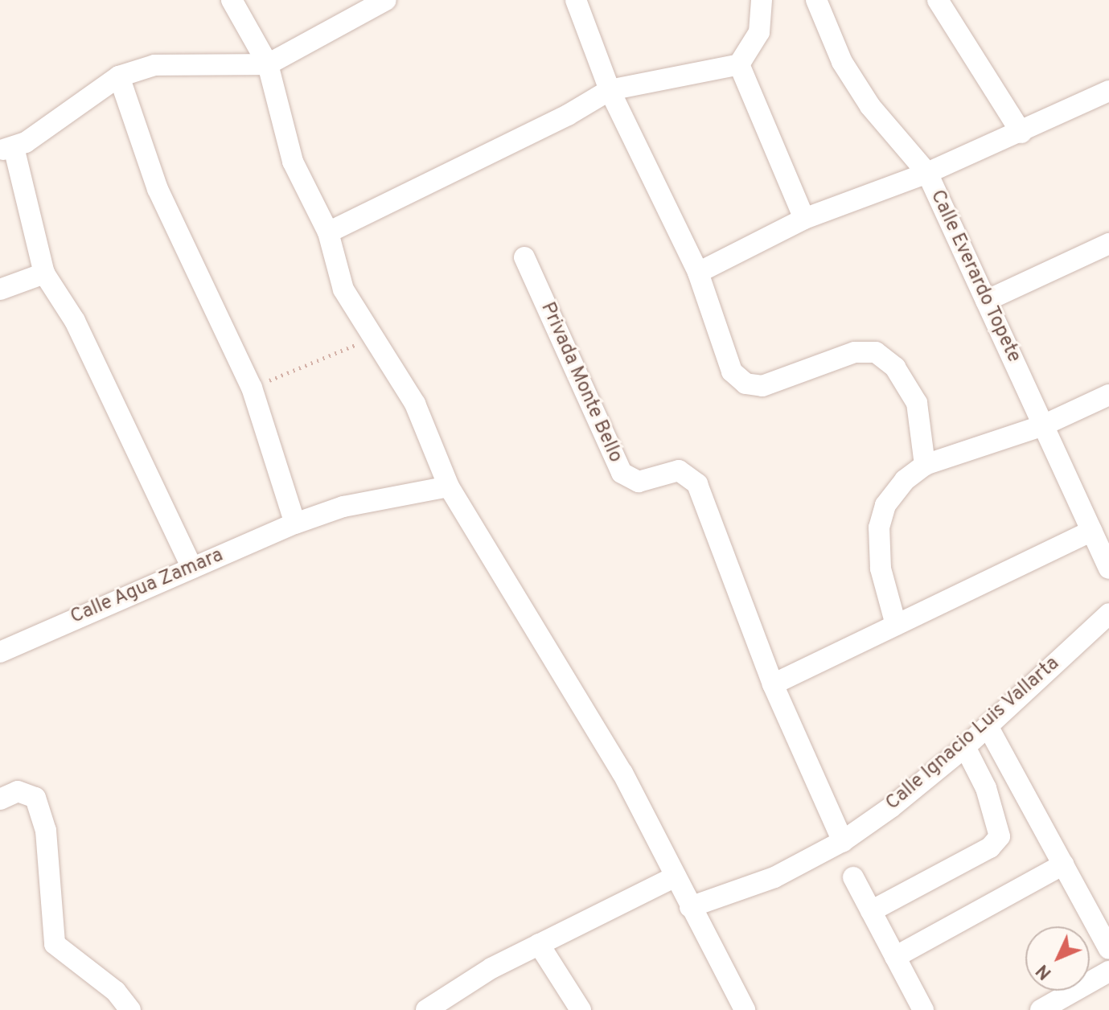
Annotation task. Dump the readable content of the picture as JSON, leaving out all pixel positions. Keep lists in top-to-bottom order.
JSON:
{
  "streets": {
    "street": [
      "Calle Everardo Topete",
      "Privada Monte Bello",
      "Calle Agua Zamara",
      "Calle Ignacio Luis Vallarta"
    ]
  },
  "north": "bottom left"
}
